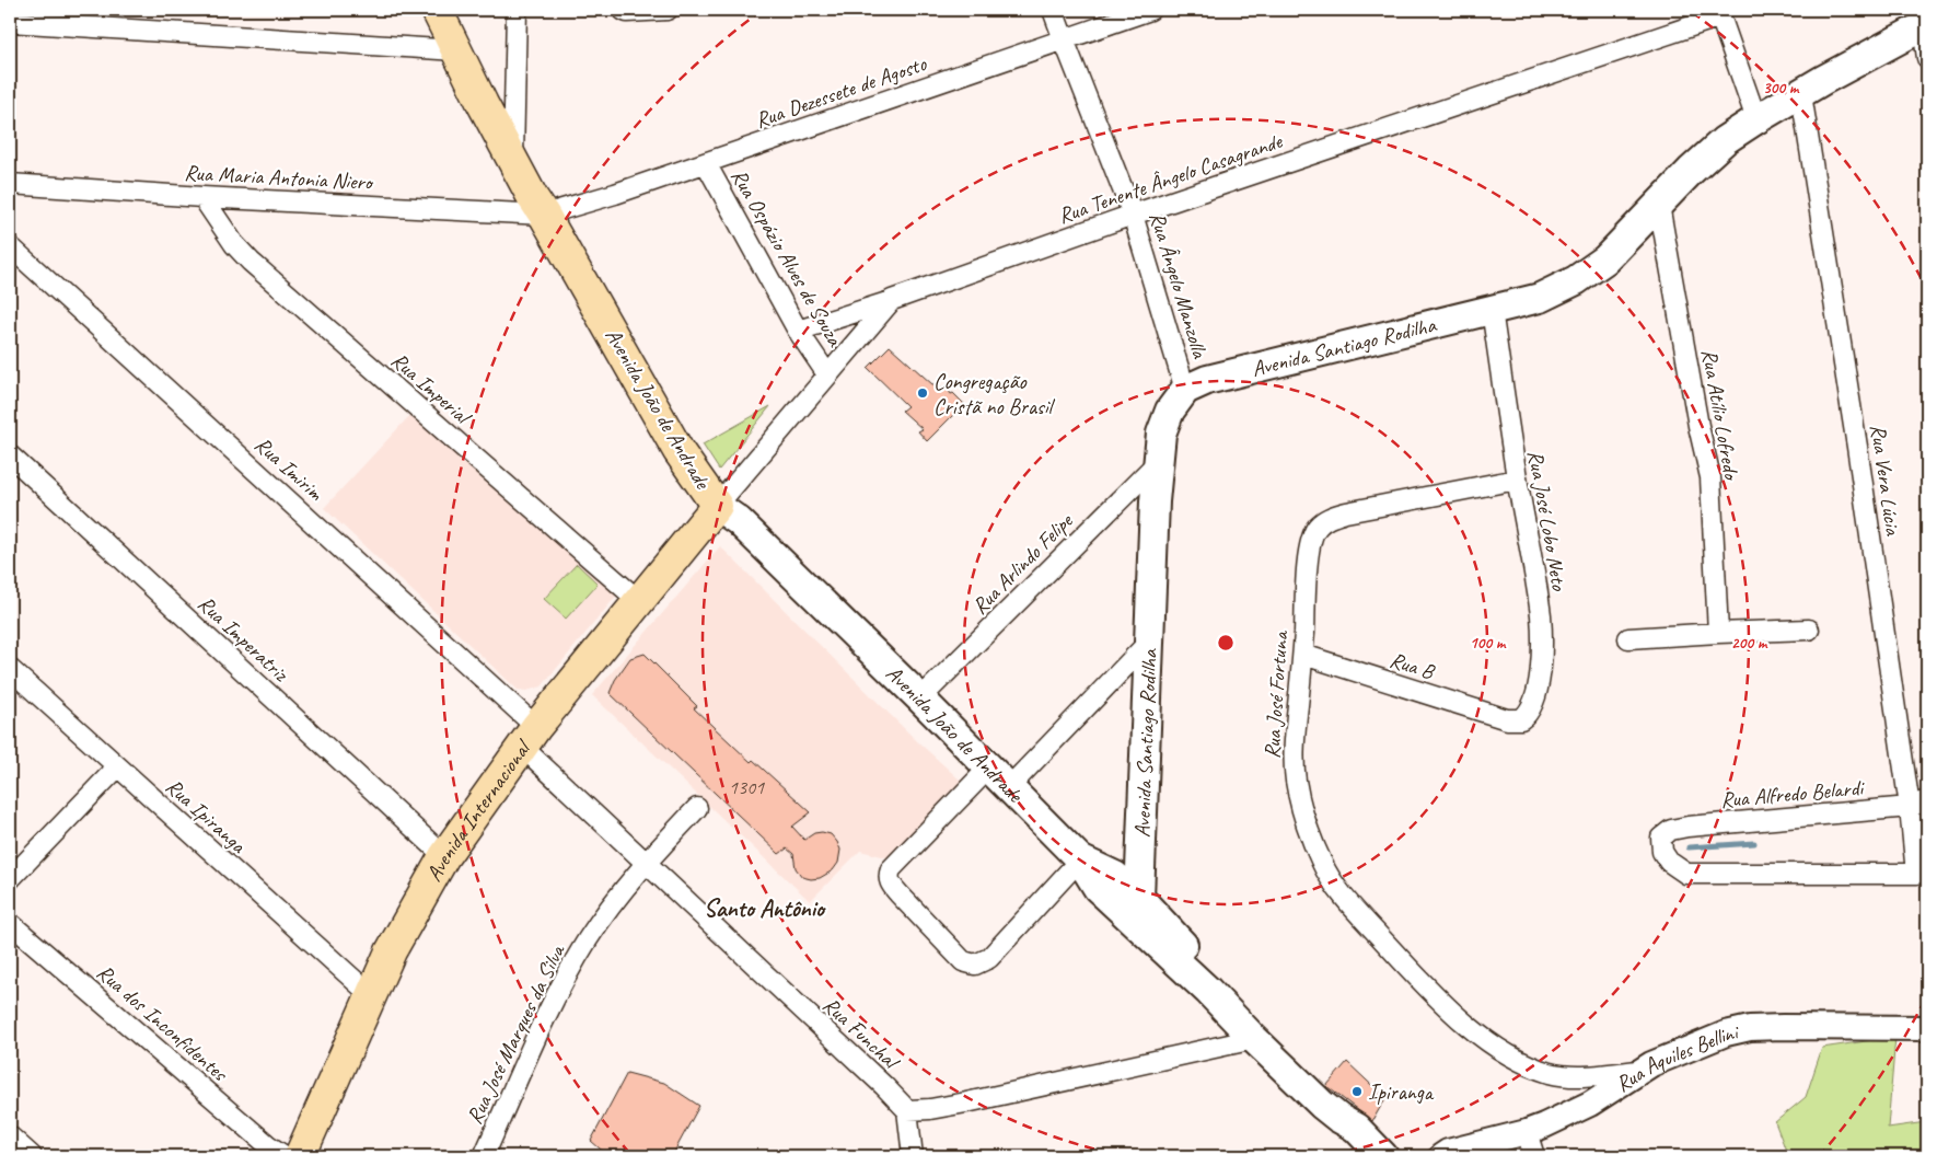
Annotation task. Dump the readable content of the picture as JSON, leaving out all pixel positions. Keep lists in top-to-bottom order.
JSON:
{
  "streets": {
    "main road": ["Avenida Santiago Rodilha", "Avenida João de Andrade", "Avenida Internacional"],
    "street": [
      "Rua Dezessete de Agosto",
      "Rua Maria Antonia Niero",
      "Rua Tenente Ângelo Casagrande",
      "Rua Ospázio Alves de Souza",
      "Rua Ângelo Manzolla",
      "Rua Imperial",
      "Rua Atílio Lofredo",
      "Rua Imirim",
      "Rua Vera Lúcia",
      "Rua José Lobo Neto",
      "Rua Arlindo Felipe",
      "Rua Imperatriz",
      "Rua B",
      "Rua José Fortuna",
      "Rua Alfredo Belardi",
      "Rua Ipiranga",
      "Rua dos Inconfidentes",
      "Rua Funchal",
      "Rua José Marques da Silva",
      "Rua Aquiles Bellini"
    ]
  },
  "crossings": [
    ["Rua Dezessete de Agosto", "Rua Maria Antonia Niero"],
    ["Rua Dezessete de Agosto", "Rua Ospázio Alves de Souza"],
    ["Rua Dezessete de Agosto", "Rua Ângelo Manzolla"],
    ["Rua Dezessete de Agosto", "Avenida João de Andrade"],
    ["Rua Maria Antonia Niero", "Rua Imperial"],
    ["Rua Maria Antonia Niero", "Avenida João de Andrade"],
    ["Rua Tenente Ângelo Casagrande", "Rua Ospázio Alves de Souza"],
    ["Rua Tenente Ângelo Casagrande", "Rua Ângelo Manzolla"],
    ["Rua Tenente Ângelo Casagrande", "Avenida João de Andrade"],
    ["Rua Tenente Ângelo Casagrande", "Avenida Internacional"],
    ["Rua Ângelo Manzolla", "Avenida Santiago Rodilha"],
    ["Avenida Santiago Rodilha", "Avenida João de Andrade"],
    ["Avenida Santiago Rodilha", "Rua Atílio Lofredo"],
    ["Avenida Santiago Rodilha", "Rua Vera Lúcia"],
    ["Avenida Santiago Rodilha", "Rua José Lobo Neto"],
    ["Avenida Santiago Rodilha", "Rua Arlindo Felipe"],
    ["Rua Imperial", "Avenida Internacional"],
    ["Avenida João de Andrade", "Rua Arlindo Felipe"],
    ["Avenida João de Andrade", "Avenida Internacional"],
    ["Rua Imirim", "Avenida Internacional"],
    ["Rua Imirim", "Rua Funchal"],
    ["Rua Vera Lúcia", "Rua Alfredo Belardi"],
    ["Rua José Lobo Neto", "Rua B"],
    ["Rua José Lobo Neto", "Rua José Fortuna"],
    ["Rua Imperatriz", "Avenida Internacional"],
    ["Rua B", "Rua José Fortuna"],
    ["Rua José Fortuna", "Rua Aquiles Bellini"],
    ["Avenida Internacional", "Rua Ipiranga"],
    ["Avenida Internacional", "Rua Funchal"],
    ["Rua Funchal", "Rua José Marques da Silva"]
  ],
  "districts": ["Santo Antônio"],
  "places": ["Congregação Cristã no Brasil", "Ipiranga"],
  "house_numbers": ["1301"],
  "rings": ["300 m", "100 m", "200 m"]
}
